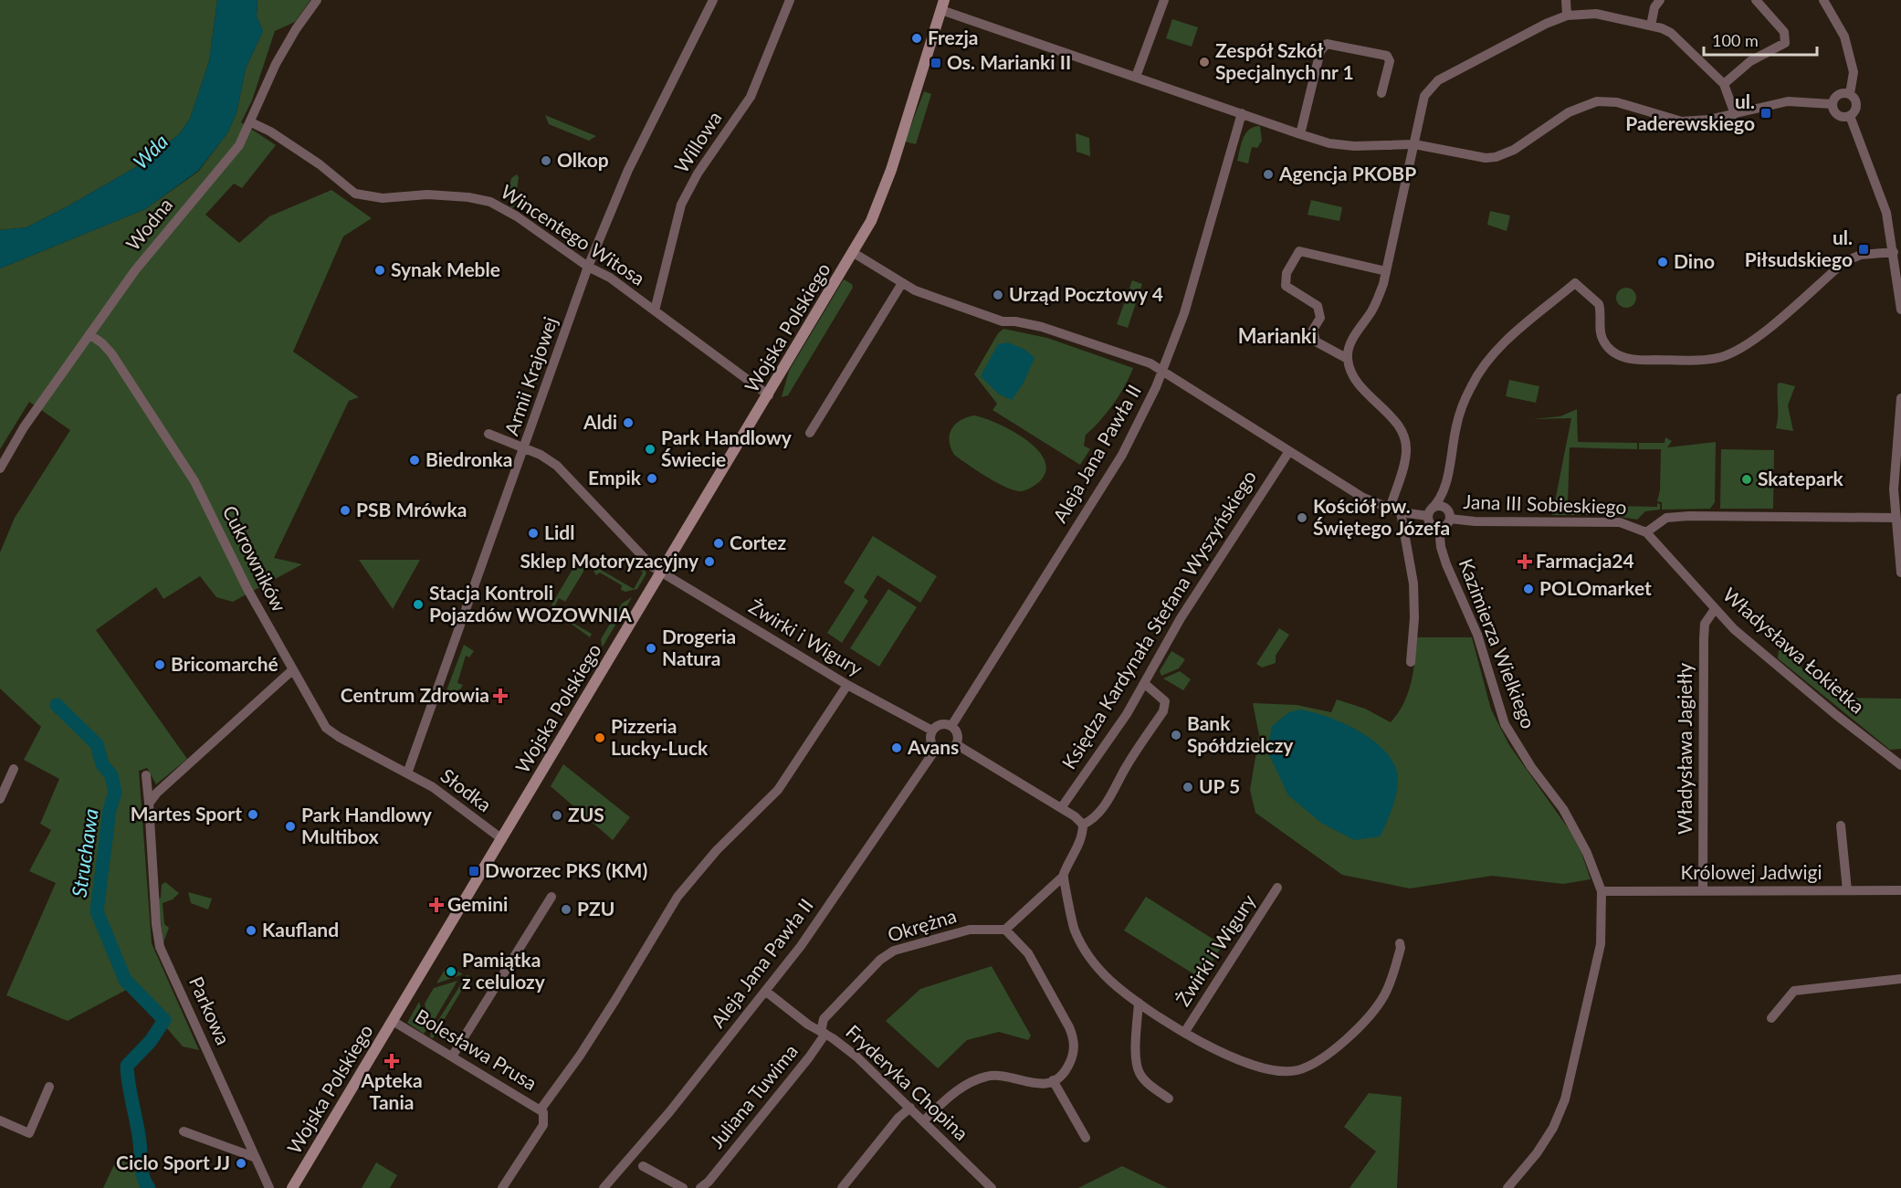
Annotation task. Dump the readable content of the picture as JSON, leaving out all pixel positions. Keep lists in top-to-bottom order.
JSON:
{
  "streets": {
    "street": [
      "Willowa",
      "Wodna",
      "Wincentego Witosa",
      "Wojska Polskiego",
      "Armii Krajowej",
      "Aleja Jana Pawła II",
      "Jana III Sobieskiego",
      "Cukrowników",
      "Księdza Kardynała Stefana Wyszyńskiego",
      "Żwirki i Wigury",
      "Kazimierza Wielkiego",
      "Władysława Łokietka",
      "Władysława Jagiełły",
      "Słodka",
      "Królowej Jadwigi",
      "Okrężna",
      "Parkowa",
      "Bolesława Prusa",
      "Fryderyka Chopina",
      "Juliana Tuwima"
    ]
  },
  "crossings": [
    ["Willowa", "Wincentego Witosa"],
    ["Wodna", "Wincentego Witosa"],
    ["Wodna", "Cukrowników"],
    ["Wincentego Witosa", "Wojska Polskiego"],
    ["Wincentego Witosa", "Armii Krajowej"],
    ["Wojska Polskiego", "Żwirki i Wigury"],
    ["Wojska Polskiego", "Słodka"],
    ["Wojska Polskiego", "Bolesława Prusa"],
    ["Armii Krajowej", "Cukrowników"],
    ["Armii Krajowej", "Żwirki i Wigury"],
    ["Armii Krajowej", "Słodka"],
    ["Aleja Jana Pawła II", "Żwirki i Wigury"],
    ["Aleja Jana Pawła II", "Fryderyka Chopina"],
    ["Jana III Sobieskiego", "Kazimierza Wielkiego"],
    ["Jana III Sobieskiego", "Władysława Łokietka"],
    ["Cukrowników", "Słodka"],
    ["Kazimierza Wielkiego", "Królowej Jadwigi"],
    ["Władysława Łokietka", "Władysława Jagiełły"],
    ["Władysława Jagiełły", "Królowej Jadwigi"],
    ["Okrężna", "Fryderyka Chopina"],
    ["Okrężna", "Juliana Tuwima"],
    ["Fryderyka Chopina", "Juliana Tuwima"]
  ],
  "districts": ["Marianki"],
  "water": ["Wda", "Struchawa"],
  "places": {
    "other": [
      "Frezja",
      "Zespół Szkół Specjalnych nr 1",
      "Olkop",
      "Agencja PKOBP",
      "Dino",
      "Synak Meble",
      "Urząd Pocztowy 4",
      "Aldi",
      "Park Handlowy Świecie",
      "Biedronka",
      "Empik",
      "Skatepark",
      "PSB Mrówka",
      "Kościół pw. Świętego Józefa",
      "Lidl",
      "Cortez",
      "Sklep Motoryzacyjny",
      "POLOmarket",
      "Stacja Kontroli Pojazdów WOZOWNIA",
      "Drogeria Natura",
      "Bricomarché",
      "Bank Spółdzielczy",
      "Pizzeria Lucky-Luck",
      "Avans",
      "UP 5",
      "Martes Sport",
      "ZUS",
      "Park Handlowy Multibox",
      "PZU",
      "Kaufland",
      "Pamiątka z celulozy",
      "Ciclo Sport JJ"
    ],
    "transit": [
      "Os. Marianki II",
      "ul. Paderewskiego",
      "ul. Piłsudskiego",
      "Dworzec PKS (KM)"
    ],
    "health": [
      "Farmacja24",
      "Centrum Zdrowia",
      "Gemini",
      "Apteka Tania"
    ]
  },
  "scale_bar": "100 m"
}
